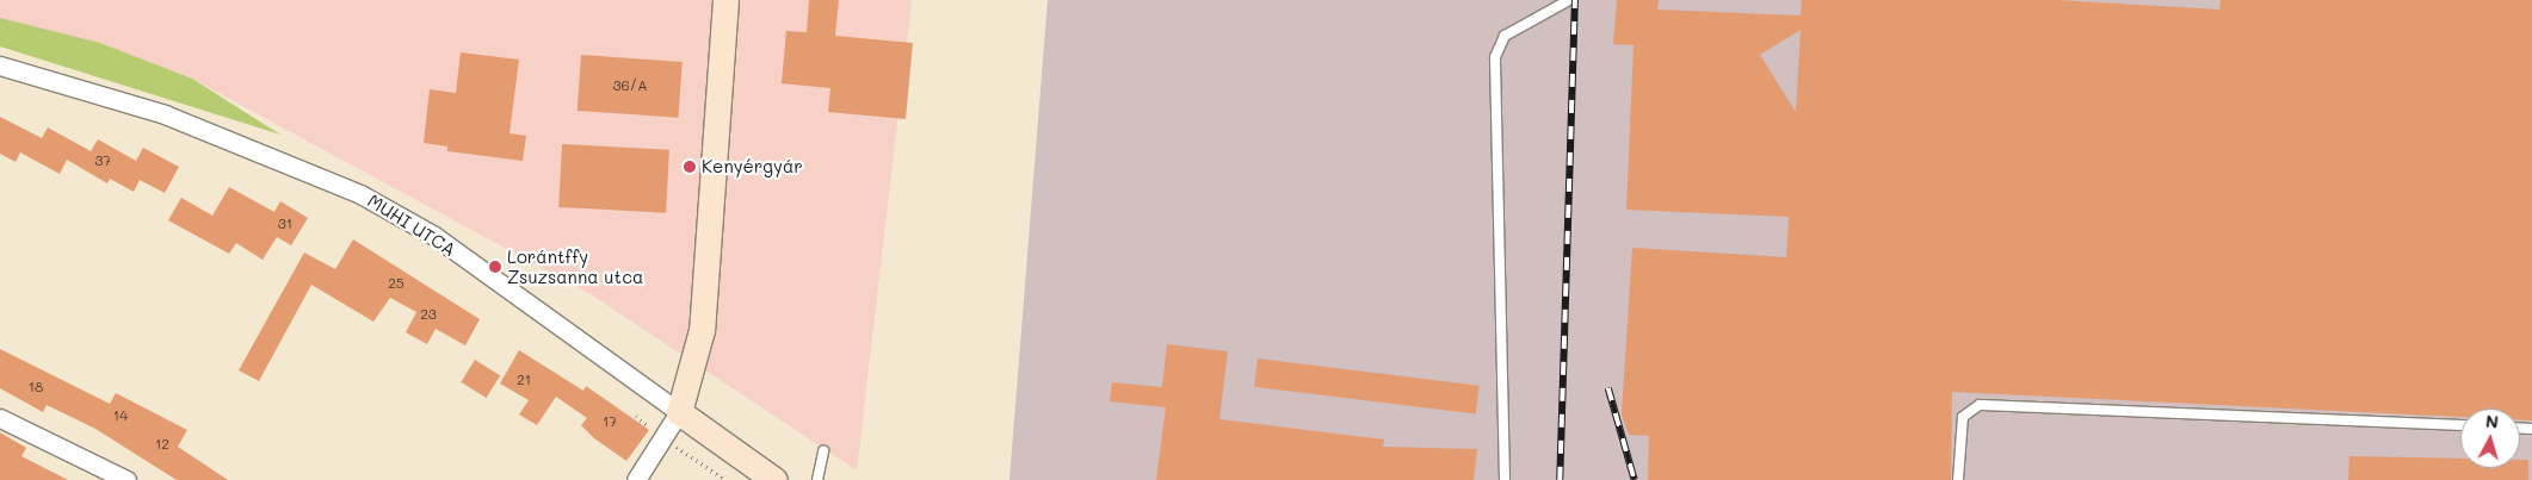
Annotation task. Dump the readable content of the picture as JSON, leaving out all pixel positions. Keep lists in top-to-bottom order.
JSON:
{
  "streets": {
    "main road": ["MUHI UTCA"]
  },
  "places": ["Kenyérgyár", "Lorántffy Zsuzsanna utca"],
  "house_numbers": [
    "36/A",
    "37",
    "31",
    "25",
    "23",
    "21",
    "18",
    "14",
    "17",
    "12"
  ],
  "north": "top"
}
